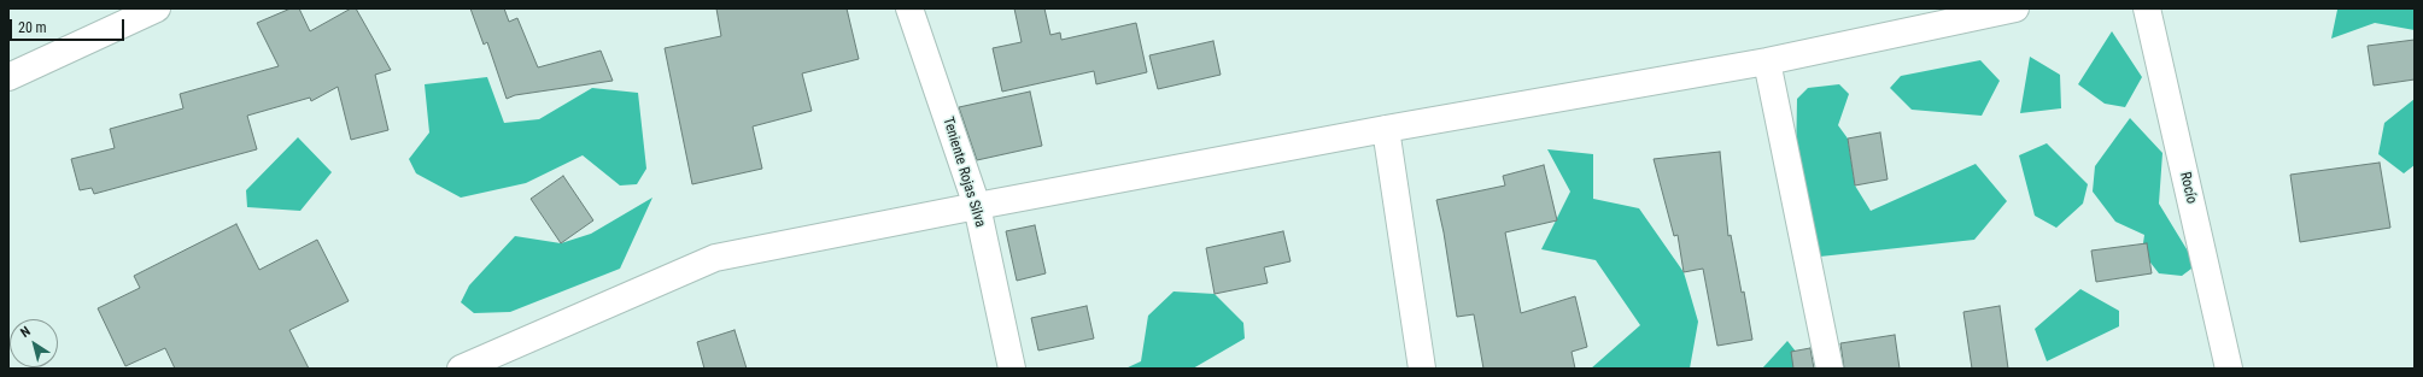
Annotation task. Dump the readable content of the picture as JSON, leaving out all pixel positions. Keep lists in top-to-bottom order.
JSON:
{
  "streets": {
    "street": ["Teniente Rojas Silva", "Rocío"]
  },
  "scale_bar": "20 m",
  "north": "top left"
}
